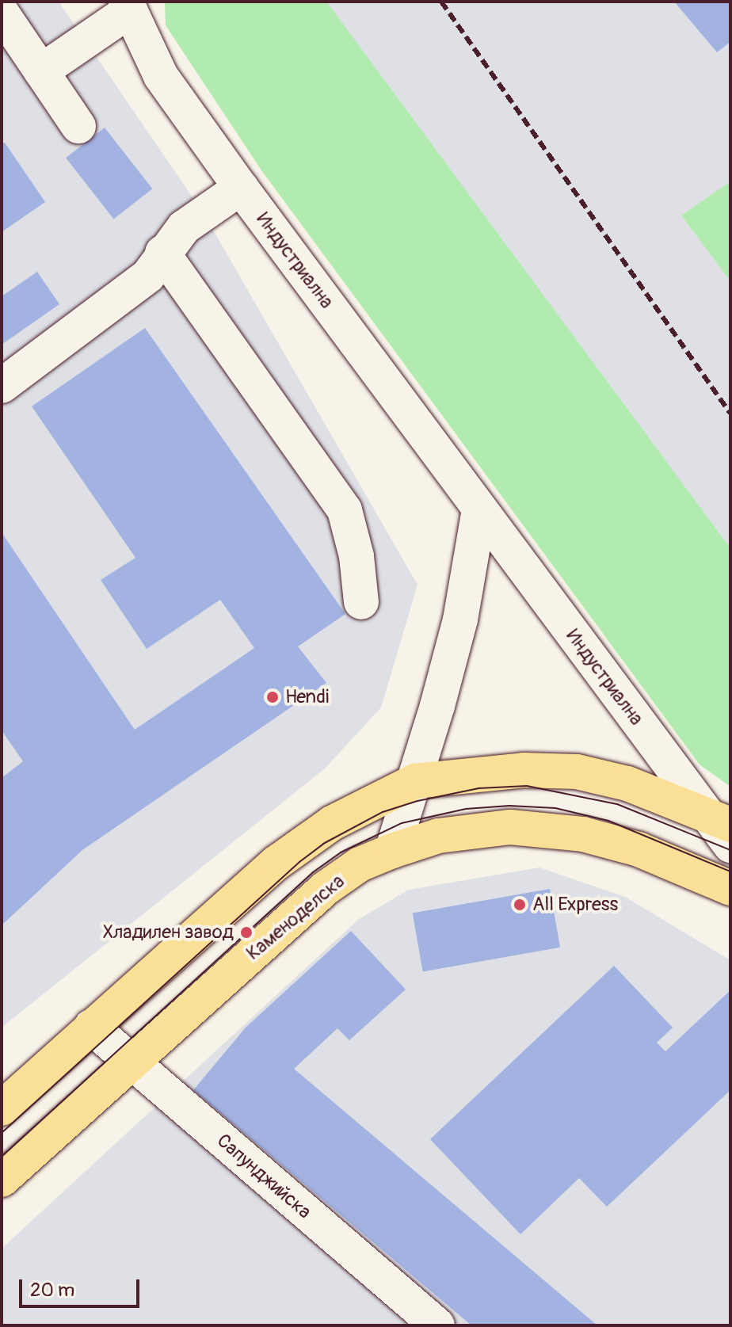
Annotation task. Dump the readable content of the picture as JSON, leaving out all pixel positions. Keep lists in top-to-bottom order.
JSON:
{
  "streets": {
    "main road": ["Каменоделска"],
    "street": ["Индустриална", "Сапунджийска"]
  },
  "crossings": [
    ["Каменоделска", "Сапунджийска"]
  ],
  "places": ["Hendi", "All Express", "Хладилен завод"],
  "scale_bar": "20 m"
}
